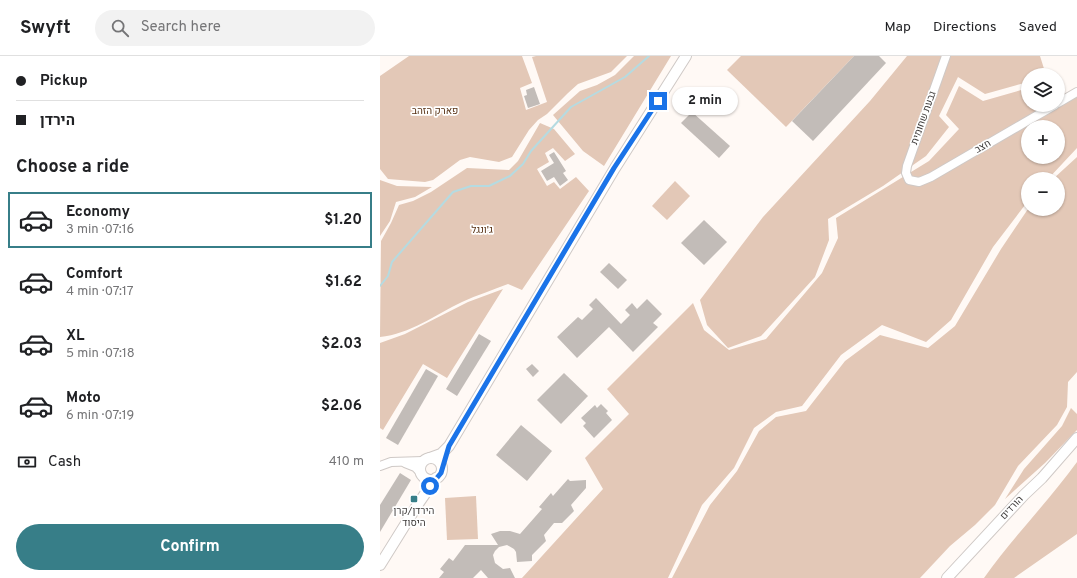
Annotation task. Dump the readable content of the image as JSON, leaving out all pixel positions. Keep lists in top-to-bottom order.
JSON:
{
  "streets": {
    "street": ["גבעת שחומית", "חצב", "הורדים"]
  },
  "crossings": [
    ["גבעת שחומית", "חצב"]
  ],
  "parks": ["פארק הזהב", "ג'ונגל"],
  "places": {
    "transit": ["הירדן/קרן היסוד"]
  },
  "page": {
    "header": "Swyft",
    "search": "Search here",
    "nav": ["Map", "Directions", "Saved"],
    "banner": ["Pickup", "הירדן"],
    "map_buttons": ["+", "−"],
    "bubble": "2 min",
    "heading": "Choose a ride",
    "list": [
      {
        "name": "Economy",
        "note": "3 min · 07:16",
        "value": "$1.20"
      },
      {
        "name": "Comfort",
        "note": "4 min · 07:17",
        "value": "$1.62"
      },
      {
        "name": "XL",
        "note": "5 min · 07:18",
        "value": "$2.03"
      },
      {
        "name": "Moto",
        "note": "6 min · 07:19",
        "value": "$2.06"
      }
    ],
    "pay": ["Cash", "410 m"],
    "buttons": "Confirm"
  }
}
